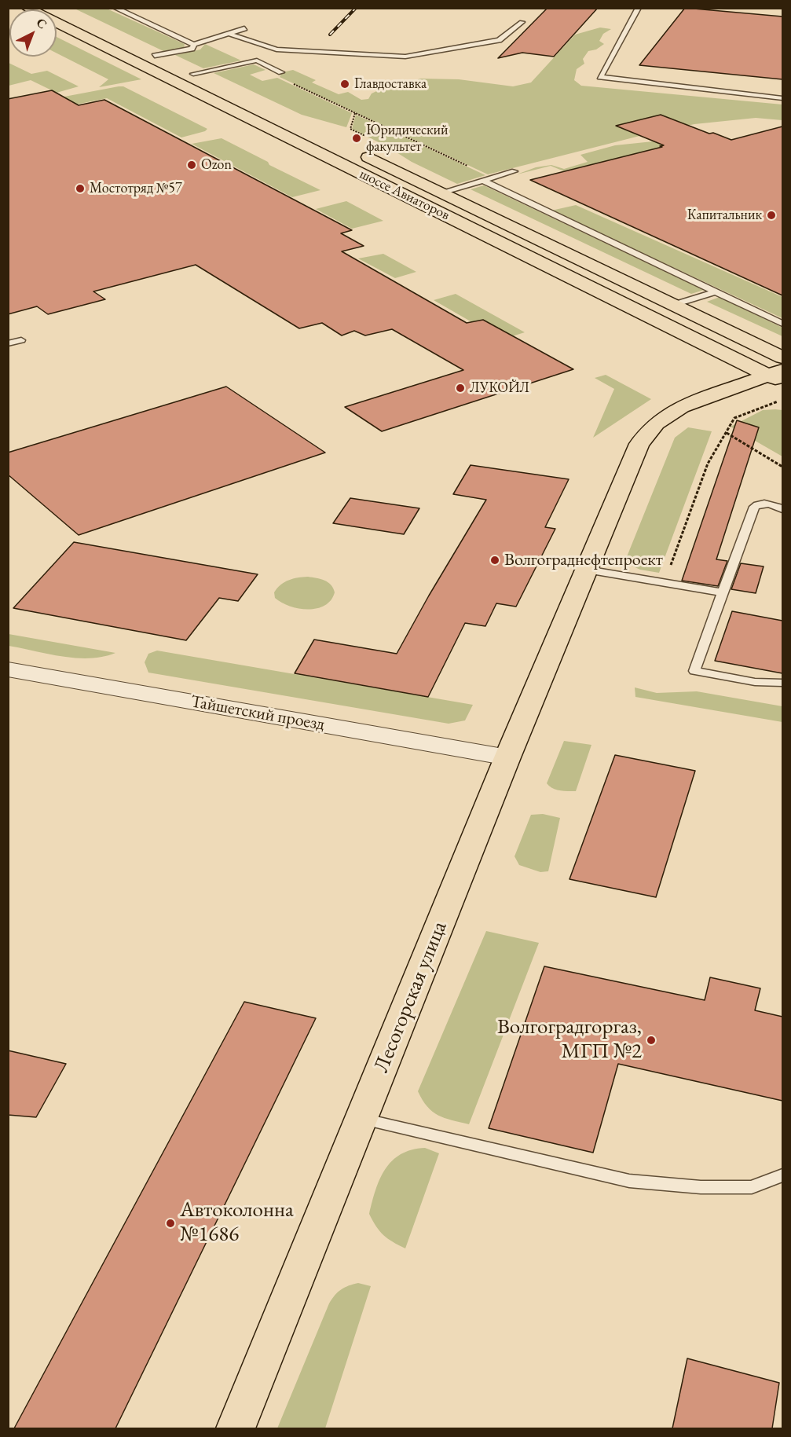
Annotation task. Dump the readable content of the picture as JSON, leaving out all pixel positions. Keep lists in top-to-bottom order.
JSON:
{
  "streets": {
    "main road": ["шоссе Авиаторов", "Лесогорская улица"],
    "street": ["Тайшетский проезд"]
  },
  "crossings": [
    ["шоссе Авиаторов", "Лесогорская улица"],
    ["Тайшетский проезд", "Лесогорская улица"]
  ],
  "places": [
    "Главдоставка",
    "Юридический факультет",
    "Ozon",
    "Мостотряд №57",
    "Капитальник",
    "ЛУКОЙЛ",
    "Волгограднефтепроект",
    "Волгоградгоргаз, МГП №2",
    "Автоколонна №1686"
  ],
  "north": "top right"
}
